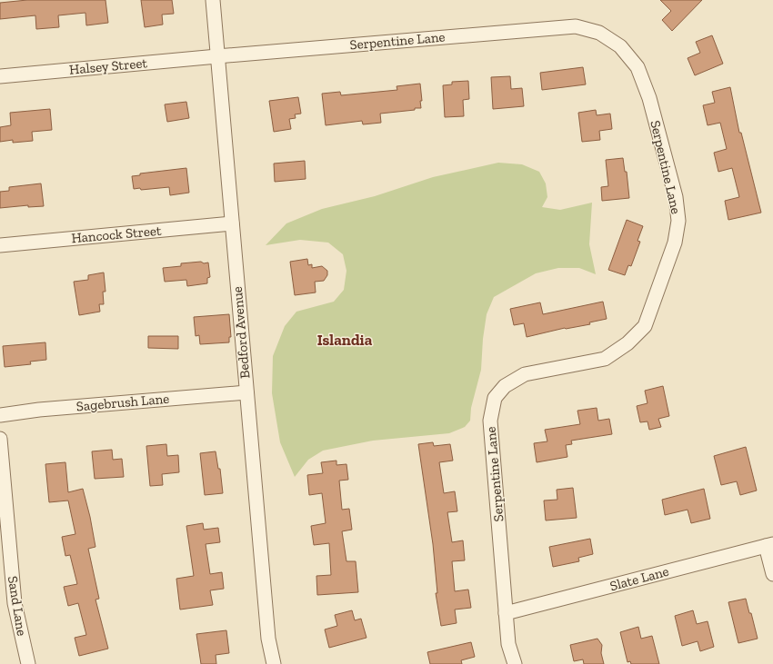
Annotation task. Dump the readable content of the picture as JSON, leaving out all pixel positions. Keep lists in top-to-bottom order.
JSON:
{
  "streets": {
    "street": [
      "Serpentine Lane",
      "Halsey Street",
      "Hancock Street",
      "Bedford Avenue",
      "Sagebrush Lane",
      "Slate Lane",
      "Sand Lane"
    ]
  },
  "crossings": [
    ["Serpentine Lane", "Halsey Street"],
    ["Serpentine Lane", "Bedford Avenue"],
    ["Serpentine Lane", "Slate Lane"],
    ["Halsey Street", "Bedford Avenue"],
    ["Hancock Street", "Bedford Avenue"],
    ["Bedford Avenue", "Sagebrush Lane"]
  ],
  "districts": ["Islandia"]
}
